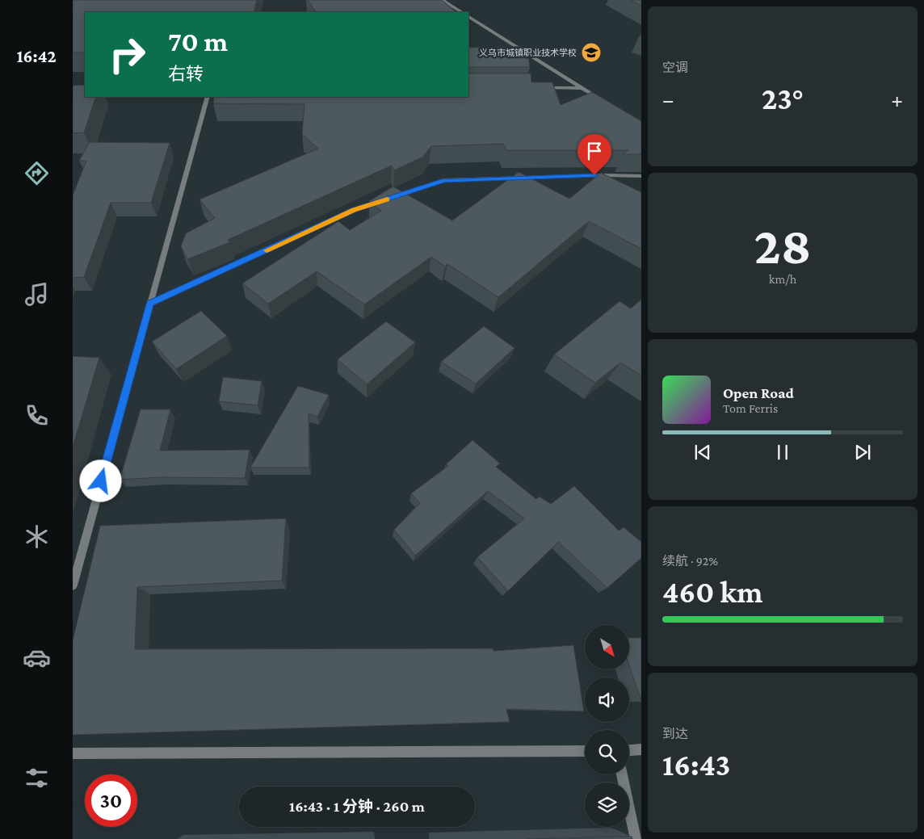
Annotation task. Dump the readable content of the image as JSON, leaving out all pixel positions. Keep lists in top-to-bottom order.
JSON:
{
  "places": {
    "school or university": ["义乌市城镇职业技术学校"]
  },
  "north": "bottom right",
  "page": {
    "tabs": "16:42",
    "tile": [
      "空调",
      ["28", "km/h"],
      ["续航 · 92%", "460 km"],
      ["到达", "16:43"]
    ],
    "turn": ["70 m", "右转"],
    "heat": ["−", "23°", "+"],
    "song": ["Open Road", "Tom Ferris"],
    "limit": "30",
    "trip": "16:43 · 1 分钟 · 260 m"
  }
}
